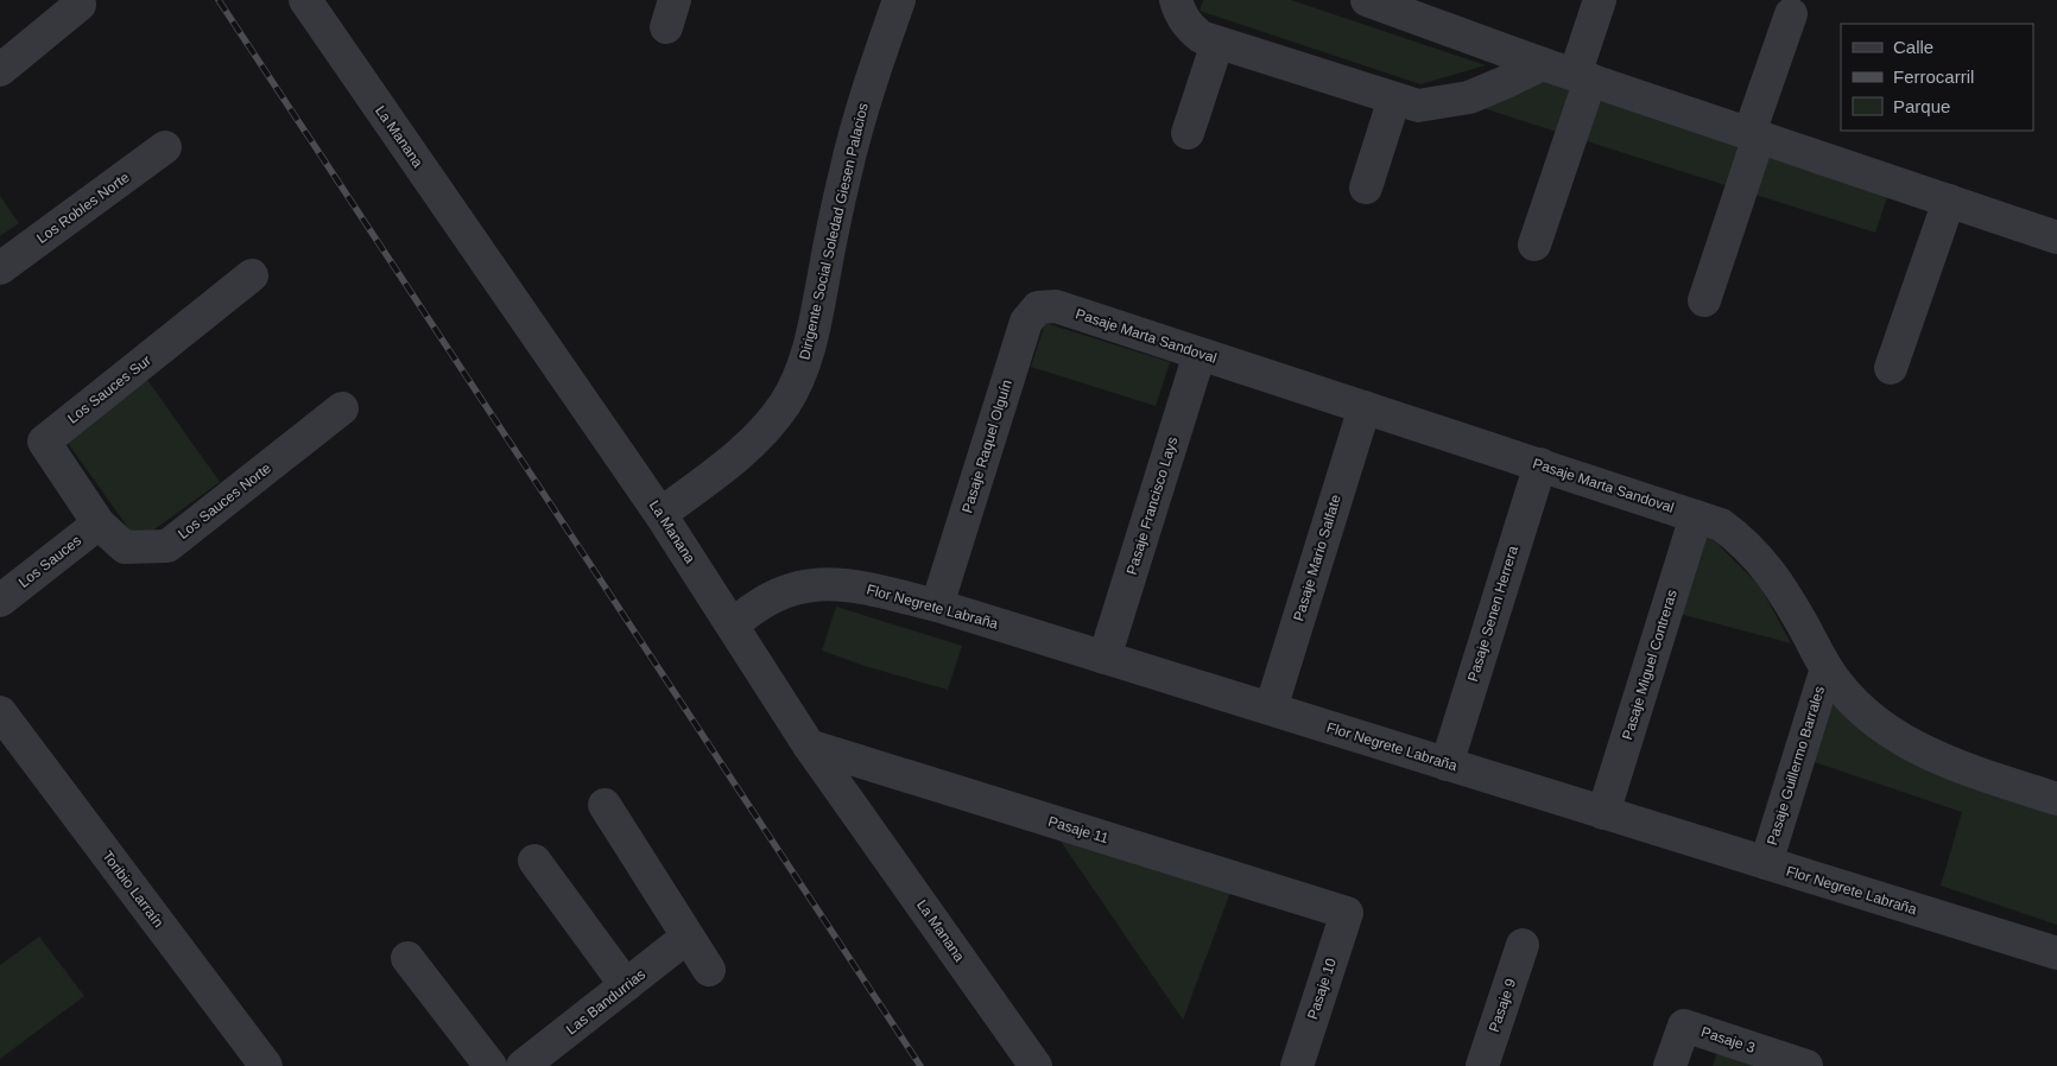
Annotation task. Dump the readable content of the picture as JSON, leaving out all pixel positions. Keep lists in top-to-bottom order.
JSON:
{
  "streets": {
    "street": [
      "La Manana",
      "Los Robles Norte",
      "Dirigente Social Soledad Giesen Palacios",
      "Pasaje Marta Sandoval",
      "Los Sauces Sur",
      "Pasaje Raquel Olguín",
      "Los Sauces Norte",
      "Pasaje Francisco Lays",
      "Pasaje Mario Salfate",
      "Los Sauces",
      "Flor Negrete Labraña",
      "Pasaje Senen Herrera",
      "Pasaje Miguel Contreras",
      "Pasaje Guillermo Barrales",
      "Pasaje 11",
      "Toribio Larraín",
      "Pasaje 10",
      "Las Bandurrias",
      "Pasaje 9",
      "Pasaje 3"
    ]
  },
  "crossings": [
    ["La Manana", "Dirigente Social Soledad Giesen Palacios"],
    ["La Manana", "Flor Negrete Labraña"],
    ["La Manana", "Pasaje 11"],
    ["Pasaje Marta Sandoval", "Pasaje Raquel Olguín"],
    ["Pasaje Marta Sandoval", "Pasaje Francisco Lays"],
    ["Pasaje Marta Sandoval", "Pasaje Mario Salfate"],
    ["Pasaje Marta Sandoval", "Pasaje Senen Herrera"],
    ["Pasaje Marta Sandoval", "Pasaje Miguel Contreras"],
    ["Pasaje Marta Sandoval", "Pasaje Guillermo Barrales"],
    ["Los Sauces Sur", "Los Sauces Norte"],
    ["Los Sauces Sur", "Los Sauces"],
    ["Pasaje Raquel Olguín", "Flor Negrete Labraña"],
    ["Los Sauces Norte", "Los Sauces"],
    ["Pasaje Francisco Lays", "Flor Negrete Labraña"],
    ["Pasaje Mario Salfate", "Flor Negrete Labraña"],
    ["Flor Negrete Labraña", "Pasaje Senen Herrera"],
    ["Flor Negrete Labraña", "Pasaje Miguel Contreras"],
    ["Flor Negrete Labraña", "Pasaje Guillermo Barrales"],
    ["Pasaje 11", "Pasaje 10"]
  ],
  "legend": ["Calle", "Ferrocarril", "Parque"]
}
